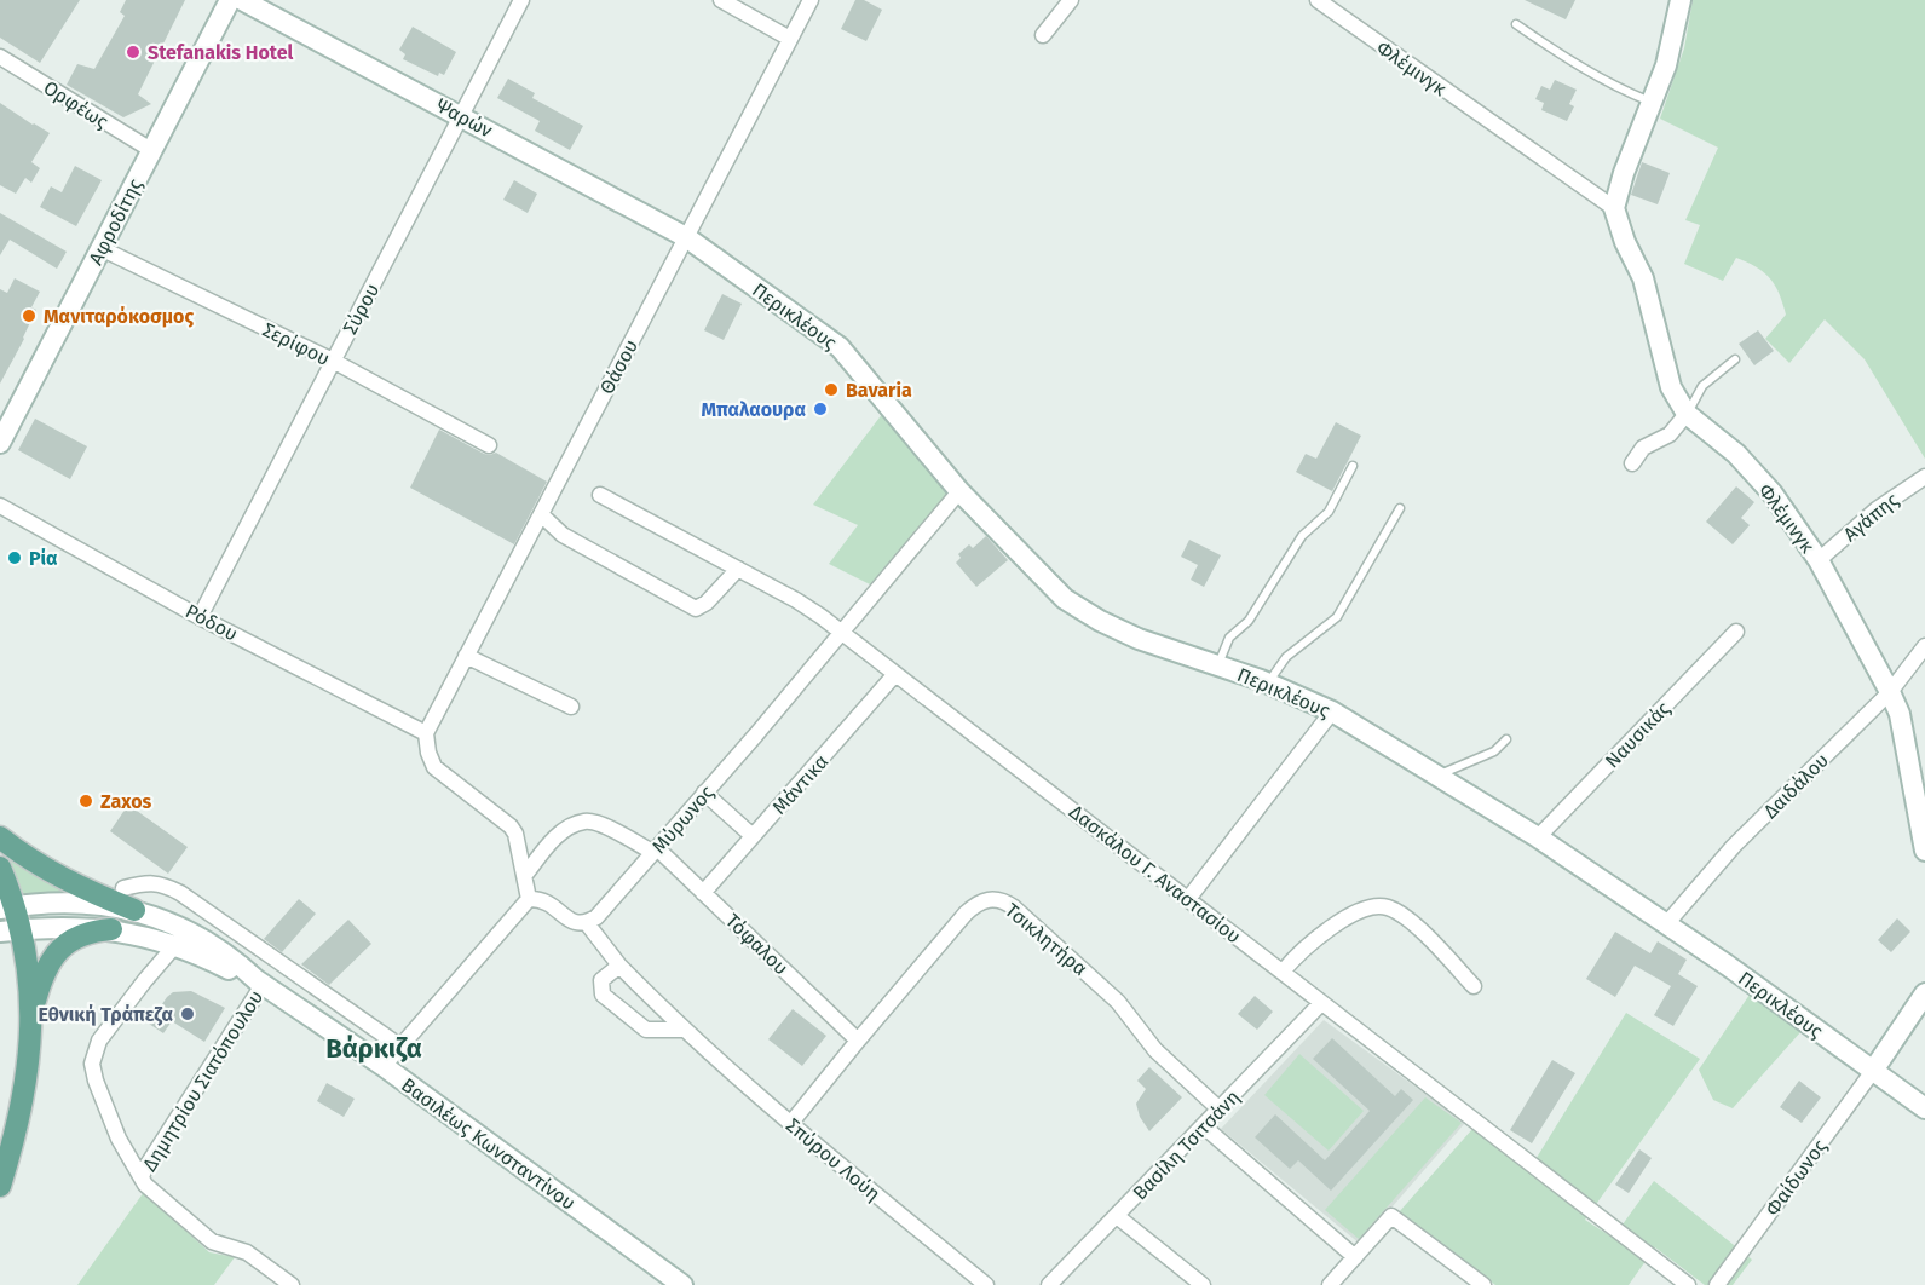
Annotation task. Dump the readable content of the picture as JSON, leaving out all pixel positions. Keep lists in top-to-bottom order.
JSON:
{
  "streets": {
    "street": [
      "Φλέμινγκ",
      "Ορφέως",
      "Ψαρών",
      "Αφροδίτης",
      "Σύρου",
      "Περικλέους",
      "Σερίφου",
      "Θάσου",
      "Αγάπης",
      "Ρόδου",
      "Ναυσικάς",
      "Μάντικα",
      "Δαιδάλου",
      "Μύρωνος",
      "Δασκάλου Γ. Αναστασίου",
      "Τσικλητήρα",
      "Τόφαλου",
      "Δημητρίου Σιατόπουλου",
      "Βασιλέως Κωνσταντίνου",
      "Βασίλη Τσιτσάνη",
      "Σπύρου Λούη",
      "Φαίδωνος"
    ]
  },
  "crossings": [
    ["Φλέμινγκ", "Αγάπης"],
    ["Φλέμινγκ", "Δαιδάλου"],
    ["Ορφέως", "Αφροδίτης"],
    ["Ψαρών", "Σύρου"],
    ["Ψαρών", "Περικλέους"],
    ["Ψαρών", "Θάσου"],
    ["Αφροδίτης", "Σερίφου"],
    ["Σύρου", "Σερίφου"],
    ["Σύρου", "Ρόδου"],
    ["Περικλέους", "Θάσου"],
    ["Περικλέους", "Ναυσικάς"],
    ["Περικλέους", "Δαιδάλου"],
    ["Περικλέους", "Μύρωνος"],
    ["Περικλέους", "Φαίδωνος"],
    ["Θάσου", "Ρόδου"],
    ["Μάντικα", "Δασκάλου Γ. Αναστασίου"],
    ["Μάντικα", "Τόφαλου"],
    ["Μύρωνος", "Δασκάλου Γ. Αναστασίου"],
    ["Μύρωνος", "Τόφαλου"],
    ["Μύρωνος", "Σπύρου Λούη"],
    ["Δασκάλου Γ. Αναστασίου", "Βασίλη Τσιτσάνη"],
    ["Τσικλητήρα", "Τόφαλου"],
    ["Τσικλητήρα", "Βασίλη Τσιτσάνη"],
    ["Τσικλητήρα", "Σπύρου Λούη"],
    ["Δημητρίου Σιατόπουλου", "Βασιλέως Κωνσταντίνου"]
  ],
  "districts": ["Βάρκιζα"],
  "places": [
    "Stefanakis Hotel",
    "Μανιταρόκοσμος",
    "Bavaria",
    "Μπαλαουρα",
    "Ρία",
    "Zaxos",
    "Εθνική Τράπεζα"
  ]
}
